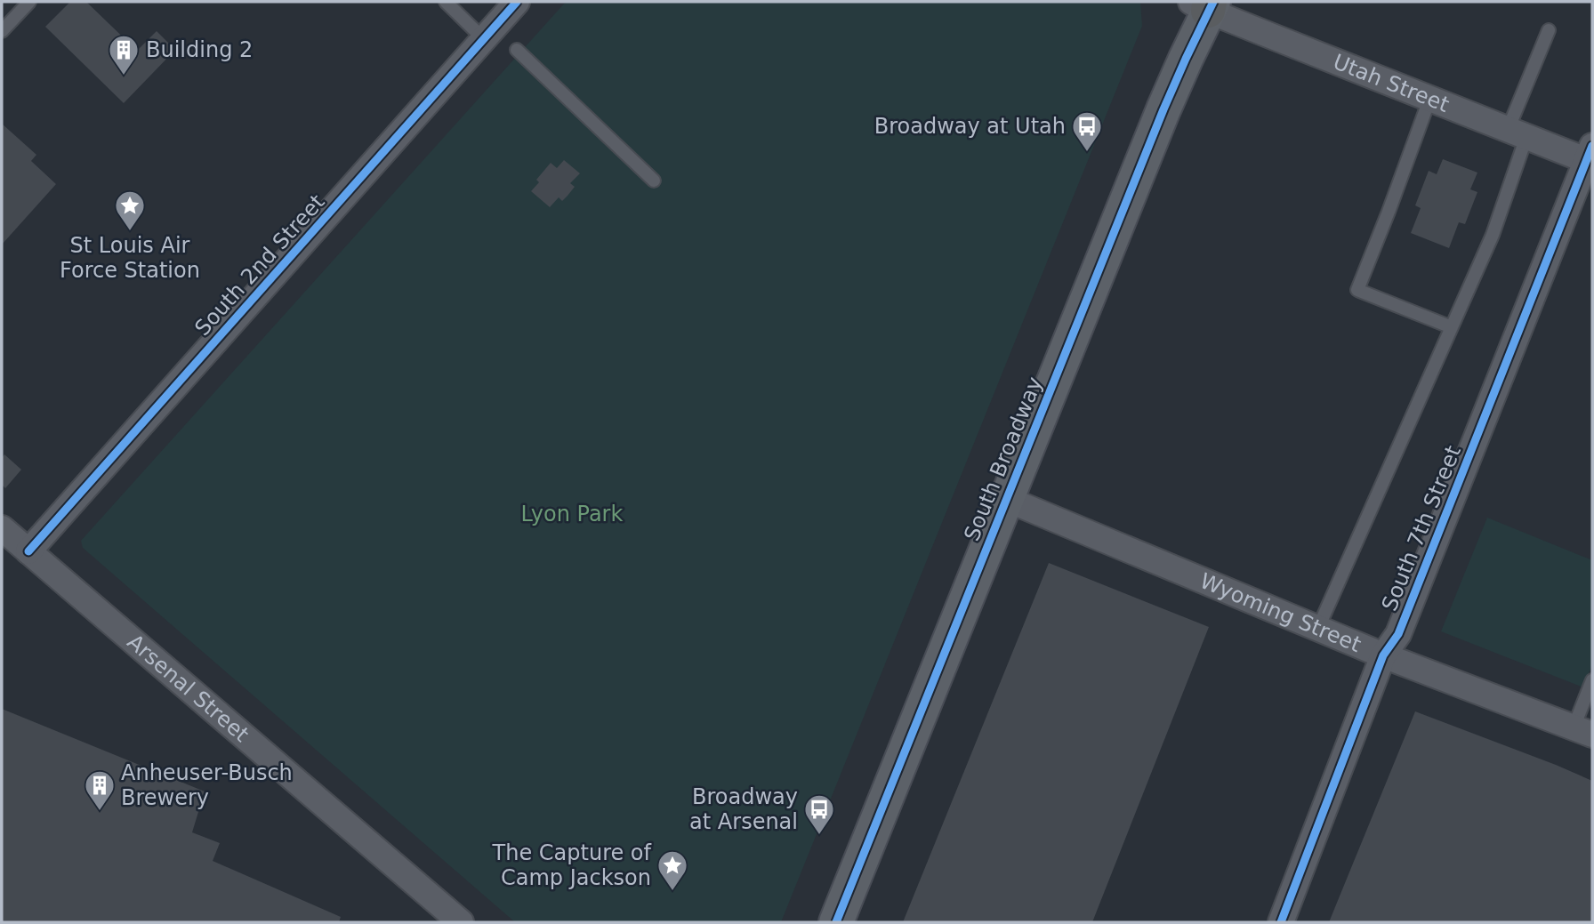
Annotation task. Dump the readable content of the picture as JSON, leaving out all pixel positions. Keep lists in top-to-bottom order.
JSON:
{
  "streets": {
    "main road": ["South Broadway"],
    "street": [
      "Utah Street",
      "South 2nd Street",
      "South 7th Street",
      "Wyoming Street",
      "Arsenal Street"
    ]
  },
  "crossings": [
    ["Utah Street", "South Broadway"],
    ["Utah Street", "South 7th Street"],
    ["South 2nd Street", "Arsenal Street"],
    ["South Broadway", "Wyoming Street"],
    ["South 7th Street", "Wyoming Street"]
  ],
  "parks": ["Lyon Park"],
  "places": {
    "building": ["Building 2", "Anheuser-Busch Brewery"],
    "bus stop": ["Broadway at Utah", "Broadway at Arsenal"],
    "place": ["St Louis Air Force Station", "The Capture of Camp Jackson"]
  }
}
